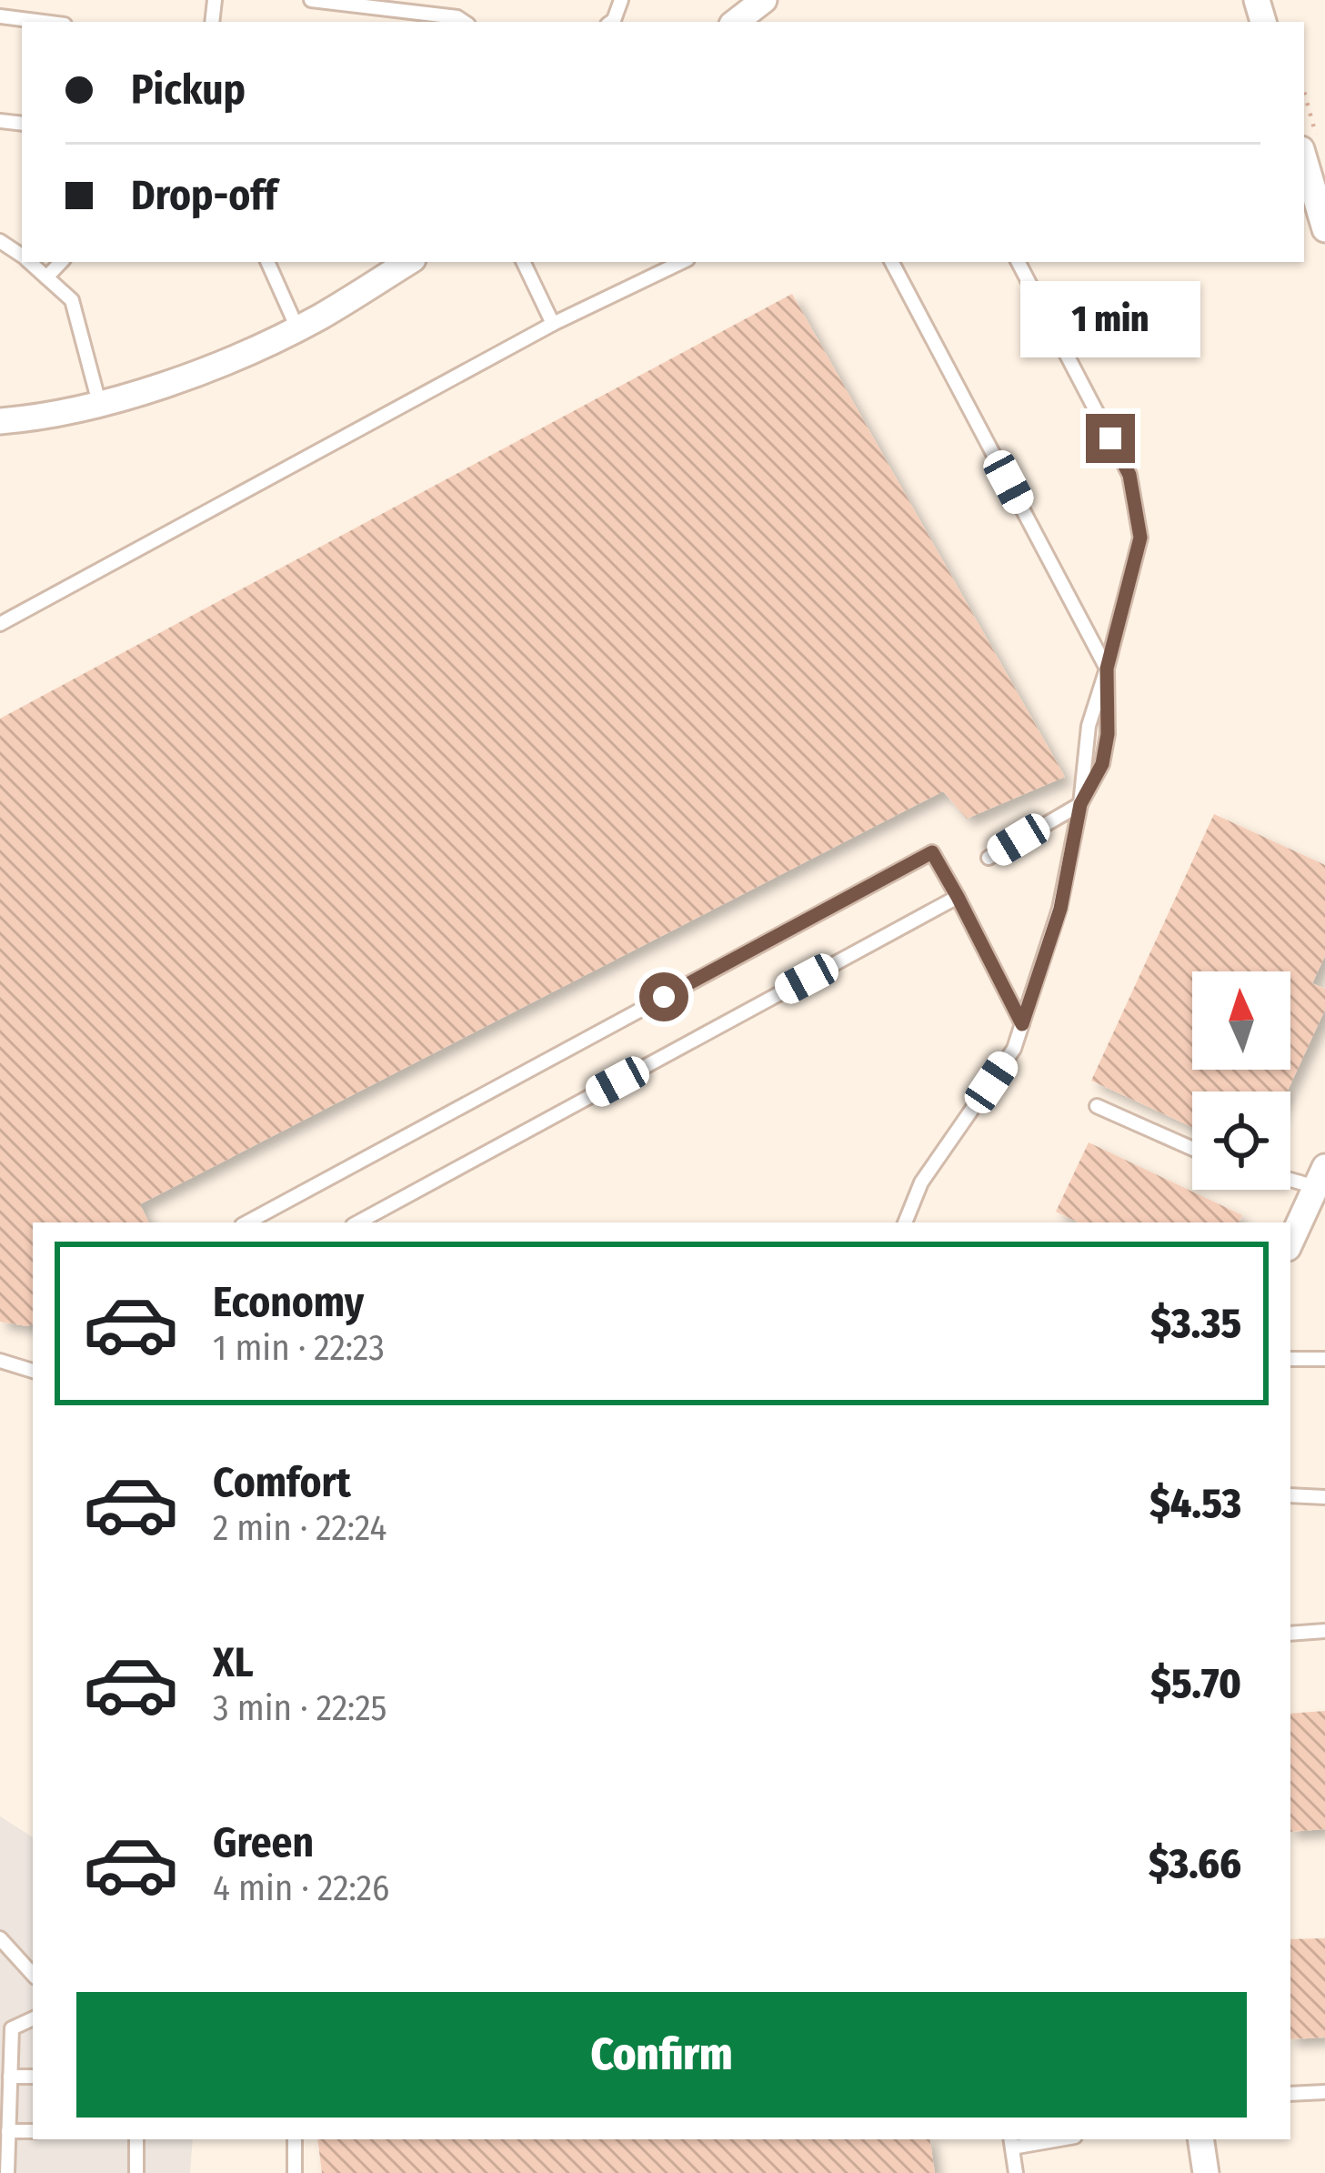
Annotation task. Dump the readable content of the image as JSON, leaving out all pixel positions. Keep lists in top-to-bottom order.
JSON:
{
  "north": "top",
  "page": {
    "banner": ["Pickup", "Drop-off"],
    "bubble": "1 min",
    "list": [
      {
        "name": "Economy",
        "note": "1 min · 22:23",
        "value": "$3.35"
      },
      {
        "name": "Comfort",
        "note": "2 min · 22:24",
        "value": "$4.53"
      },
      {
        "name": "XL",
        "note": "3 min · 22:25",
        "value": "$5.70"
      },
      {
        "name": "Green",
        "note": "4 min · 22:26",
        "value": "$3.66"
      }
    ],
    "buttons": "Confirm"
  }
}
